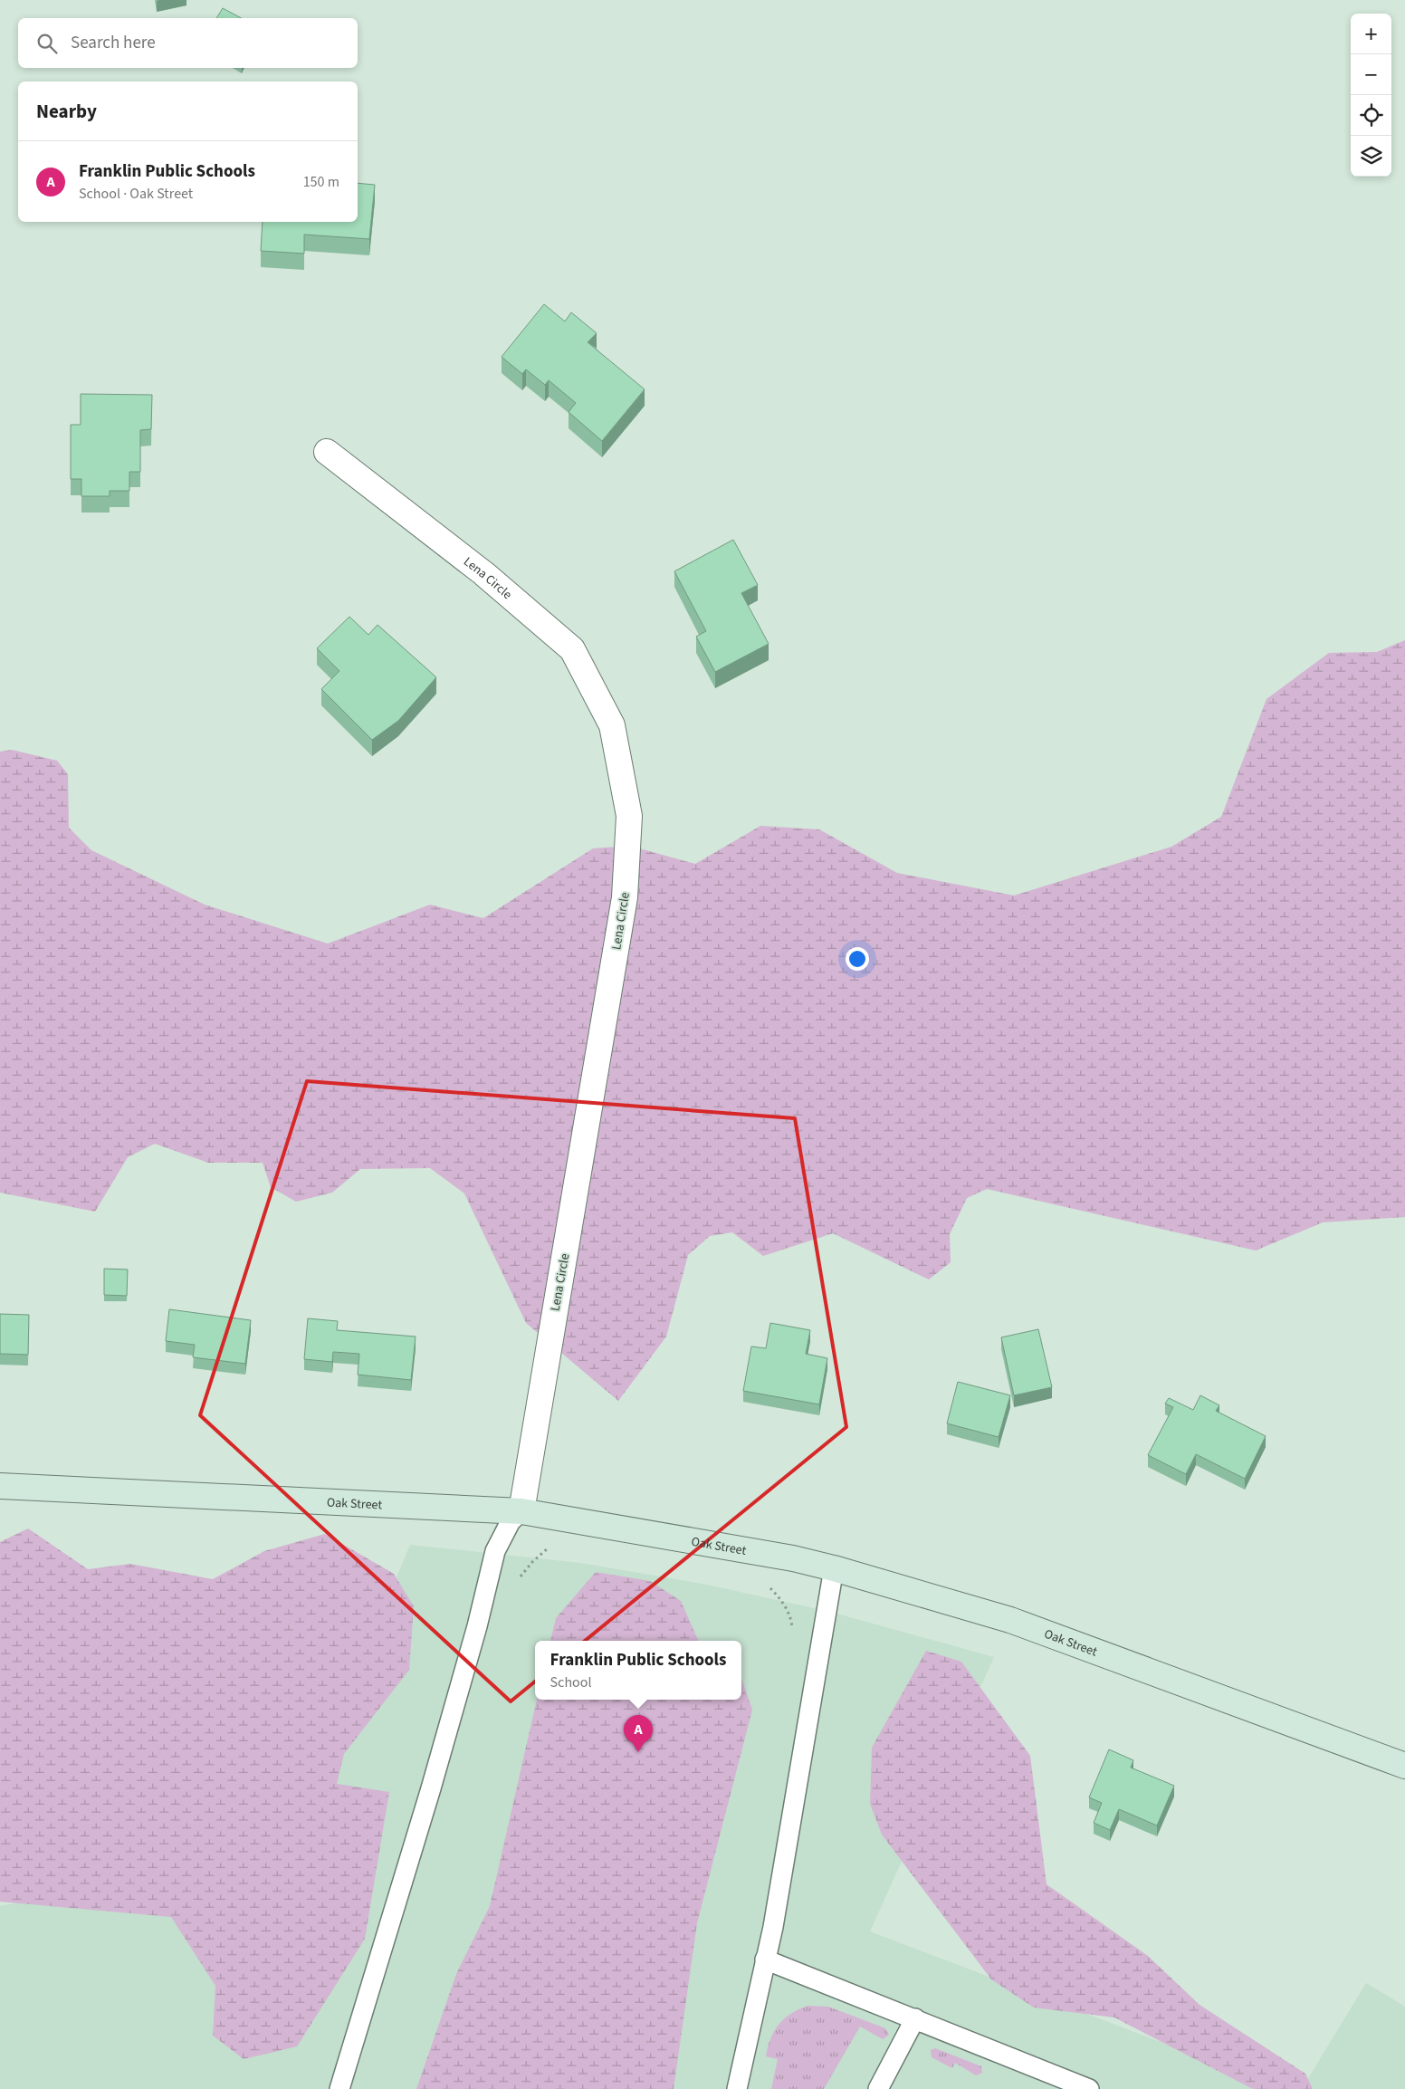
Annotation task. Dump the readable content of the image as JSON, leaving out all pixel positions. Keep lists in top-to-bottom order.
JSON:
{
  "streets": {
    "main road": ["Oak Street"],
    "street": ["Lena Circle"]
  },
  "crossings": [
    ["Lena Circle", "Oak Street"]
  ],
  "page": {
    "map_buttons": ["+", "−"],
    "search": "Search here",
    "heading": "Nearby",
    "list": [
      {
        "mark": "A",
        "name": "Franklin Public Schools",
        "note": "School · Oak Street",
        "value": "150 m"
      }
    ],
    "popup": ["Franklin Public Schools", "School"],
    "pins": "A"
  }
}
